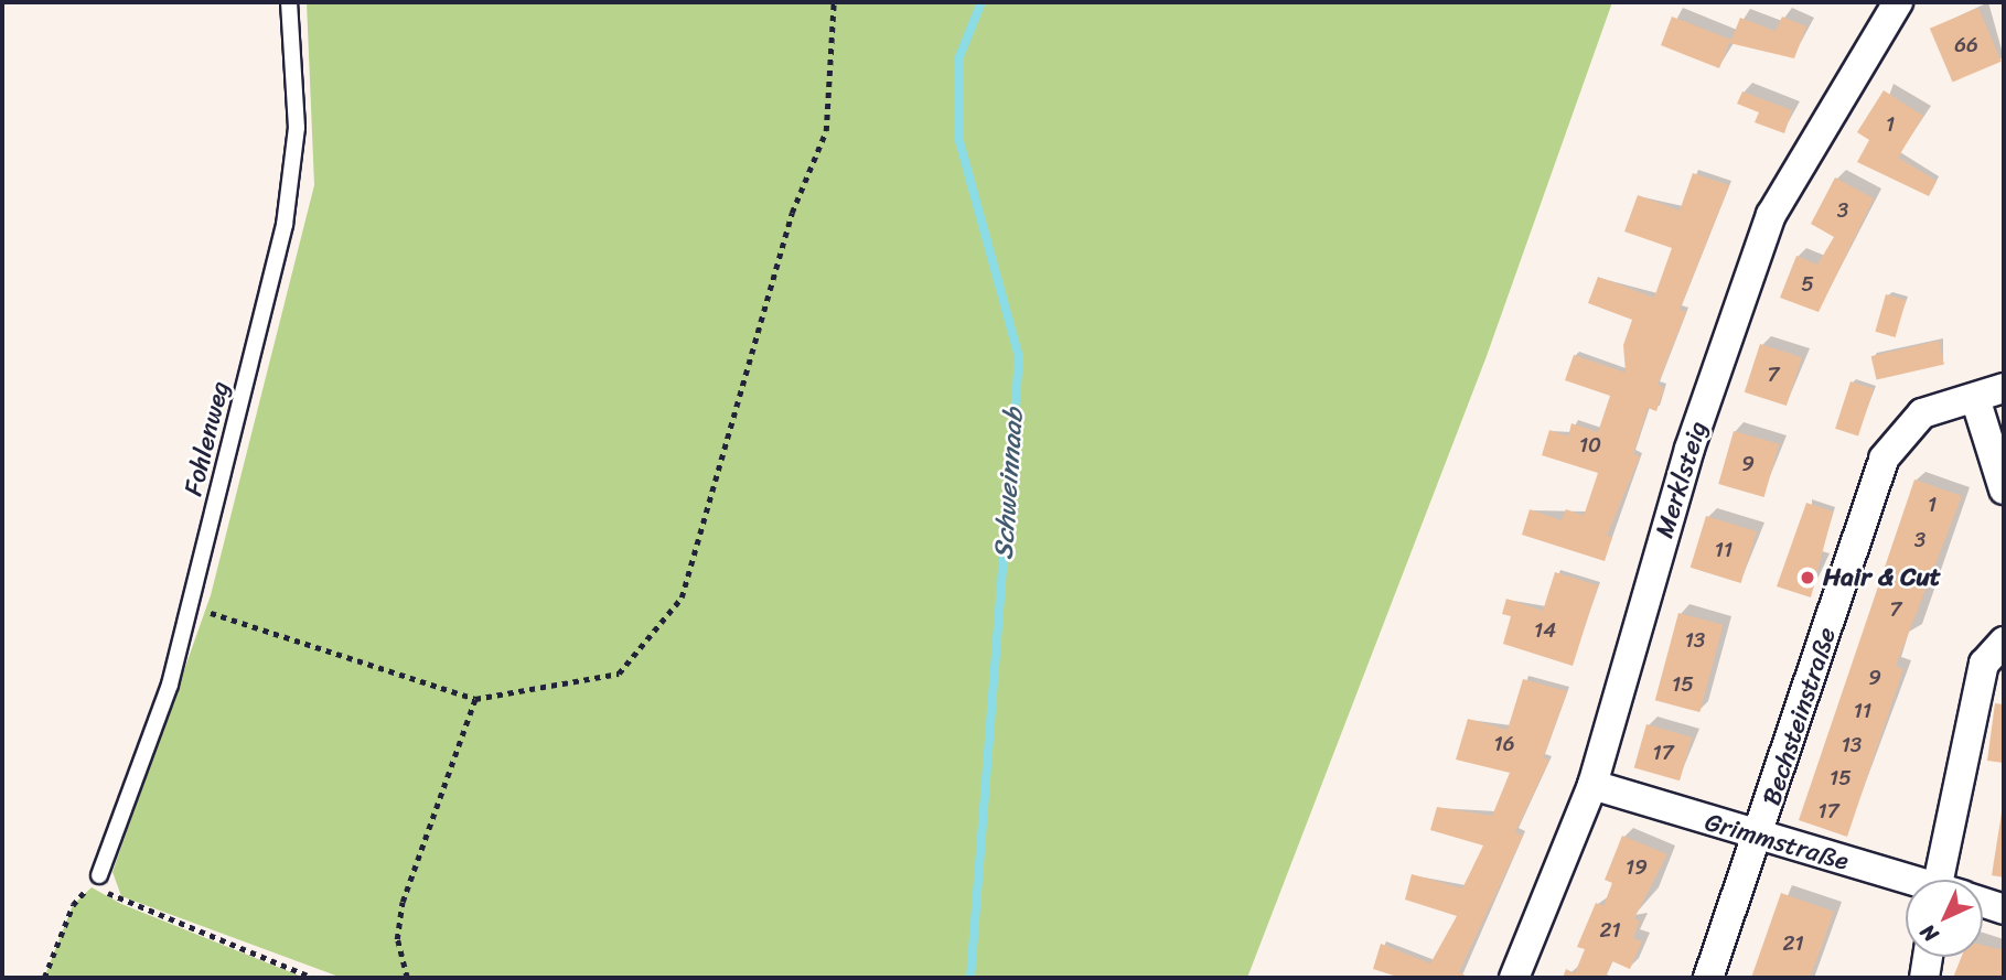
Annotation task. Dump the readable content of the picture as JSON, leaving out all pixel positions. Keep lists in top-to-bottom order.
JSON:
{
  "streets": {
    "street": ["Merklsteig", "Bechsteinstraße", "Grimmstraße"],
    "lane": ["Fohlenweg"]
  },
  "crossings": [
    ["Merklsteig", "Grimmstraße"],
    ["Bechsteinstraße", "Grimmstraße"]
  ],
  "water": ["Schweinnaab"],
  "places": ["Hair & Cut"],
  "house_numbers": [
    "66",
    "1",
    "3",
    "5",
    "7",
    "10",
    "9",
    "1",
    "3",
    "11",
    "7",
    "14",
    "13",
    "9",
    "15",
    "11",
    "16",
    "13",
    "17",
    "15",
    "17",
    "19",
    "21",
    "21"
  ],
  "north": "bottom left"
}
